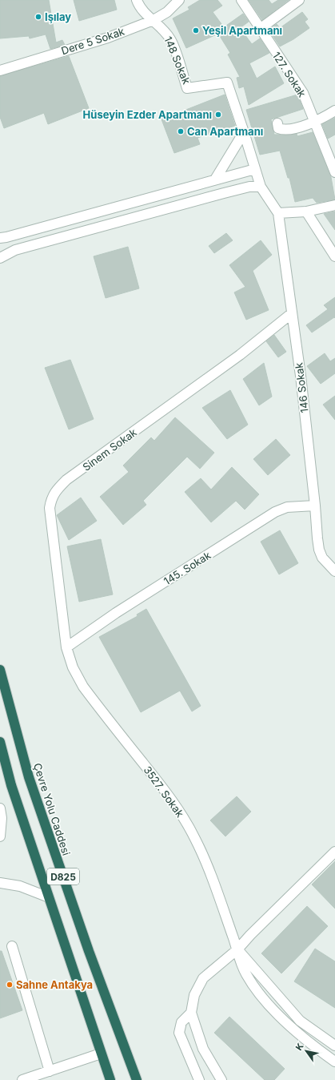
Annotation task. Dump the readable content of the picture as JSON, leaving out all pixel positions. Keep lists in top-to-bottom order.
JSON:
{
  "streets": {
    "highway": ["Çevre Yolu Caddesi", "D825"],
    "street": [
      "Dere 5 Sokak",
      "148 Sokak",
      "127. Sokak",
      "146 Sokak",
      "Sinem Sokak",
      "145. Sokak",
      "3527. Sokak"
    ]
  },
  "crossings": [
    ["Dere 5 Sokak", "148 Sokak"],
    ["148 Sokak", "146 Sokak"],
    ["146 Sokak", "Sinem Sokak"],
    ["146 Sokak", "145. Sokak"],
    ["Sinem Sokak", "145. Sokak"],
    ["Sinem Sokak", "3527. Sokak"],
    ["145. Sokak", "3527. Sokak"]
  ],
  "places": [
    "Işılay",
    "Yeşil Apartmanı",
    "Hüseyin Ezder Apartmanı",
    "Can Apartmanı",
    "Sahne Antakya"
  ],
  "north": "top left"
}
